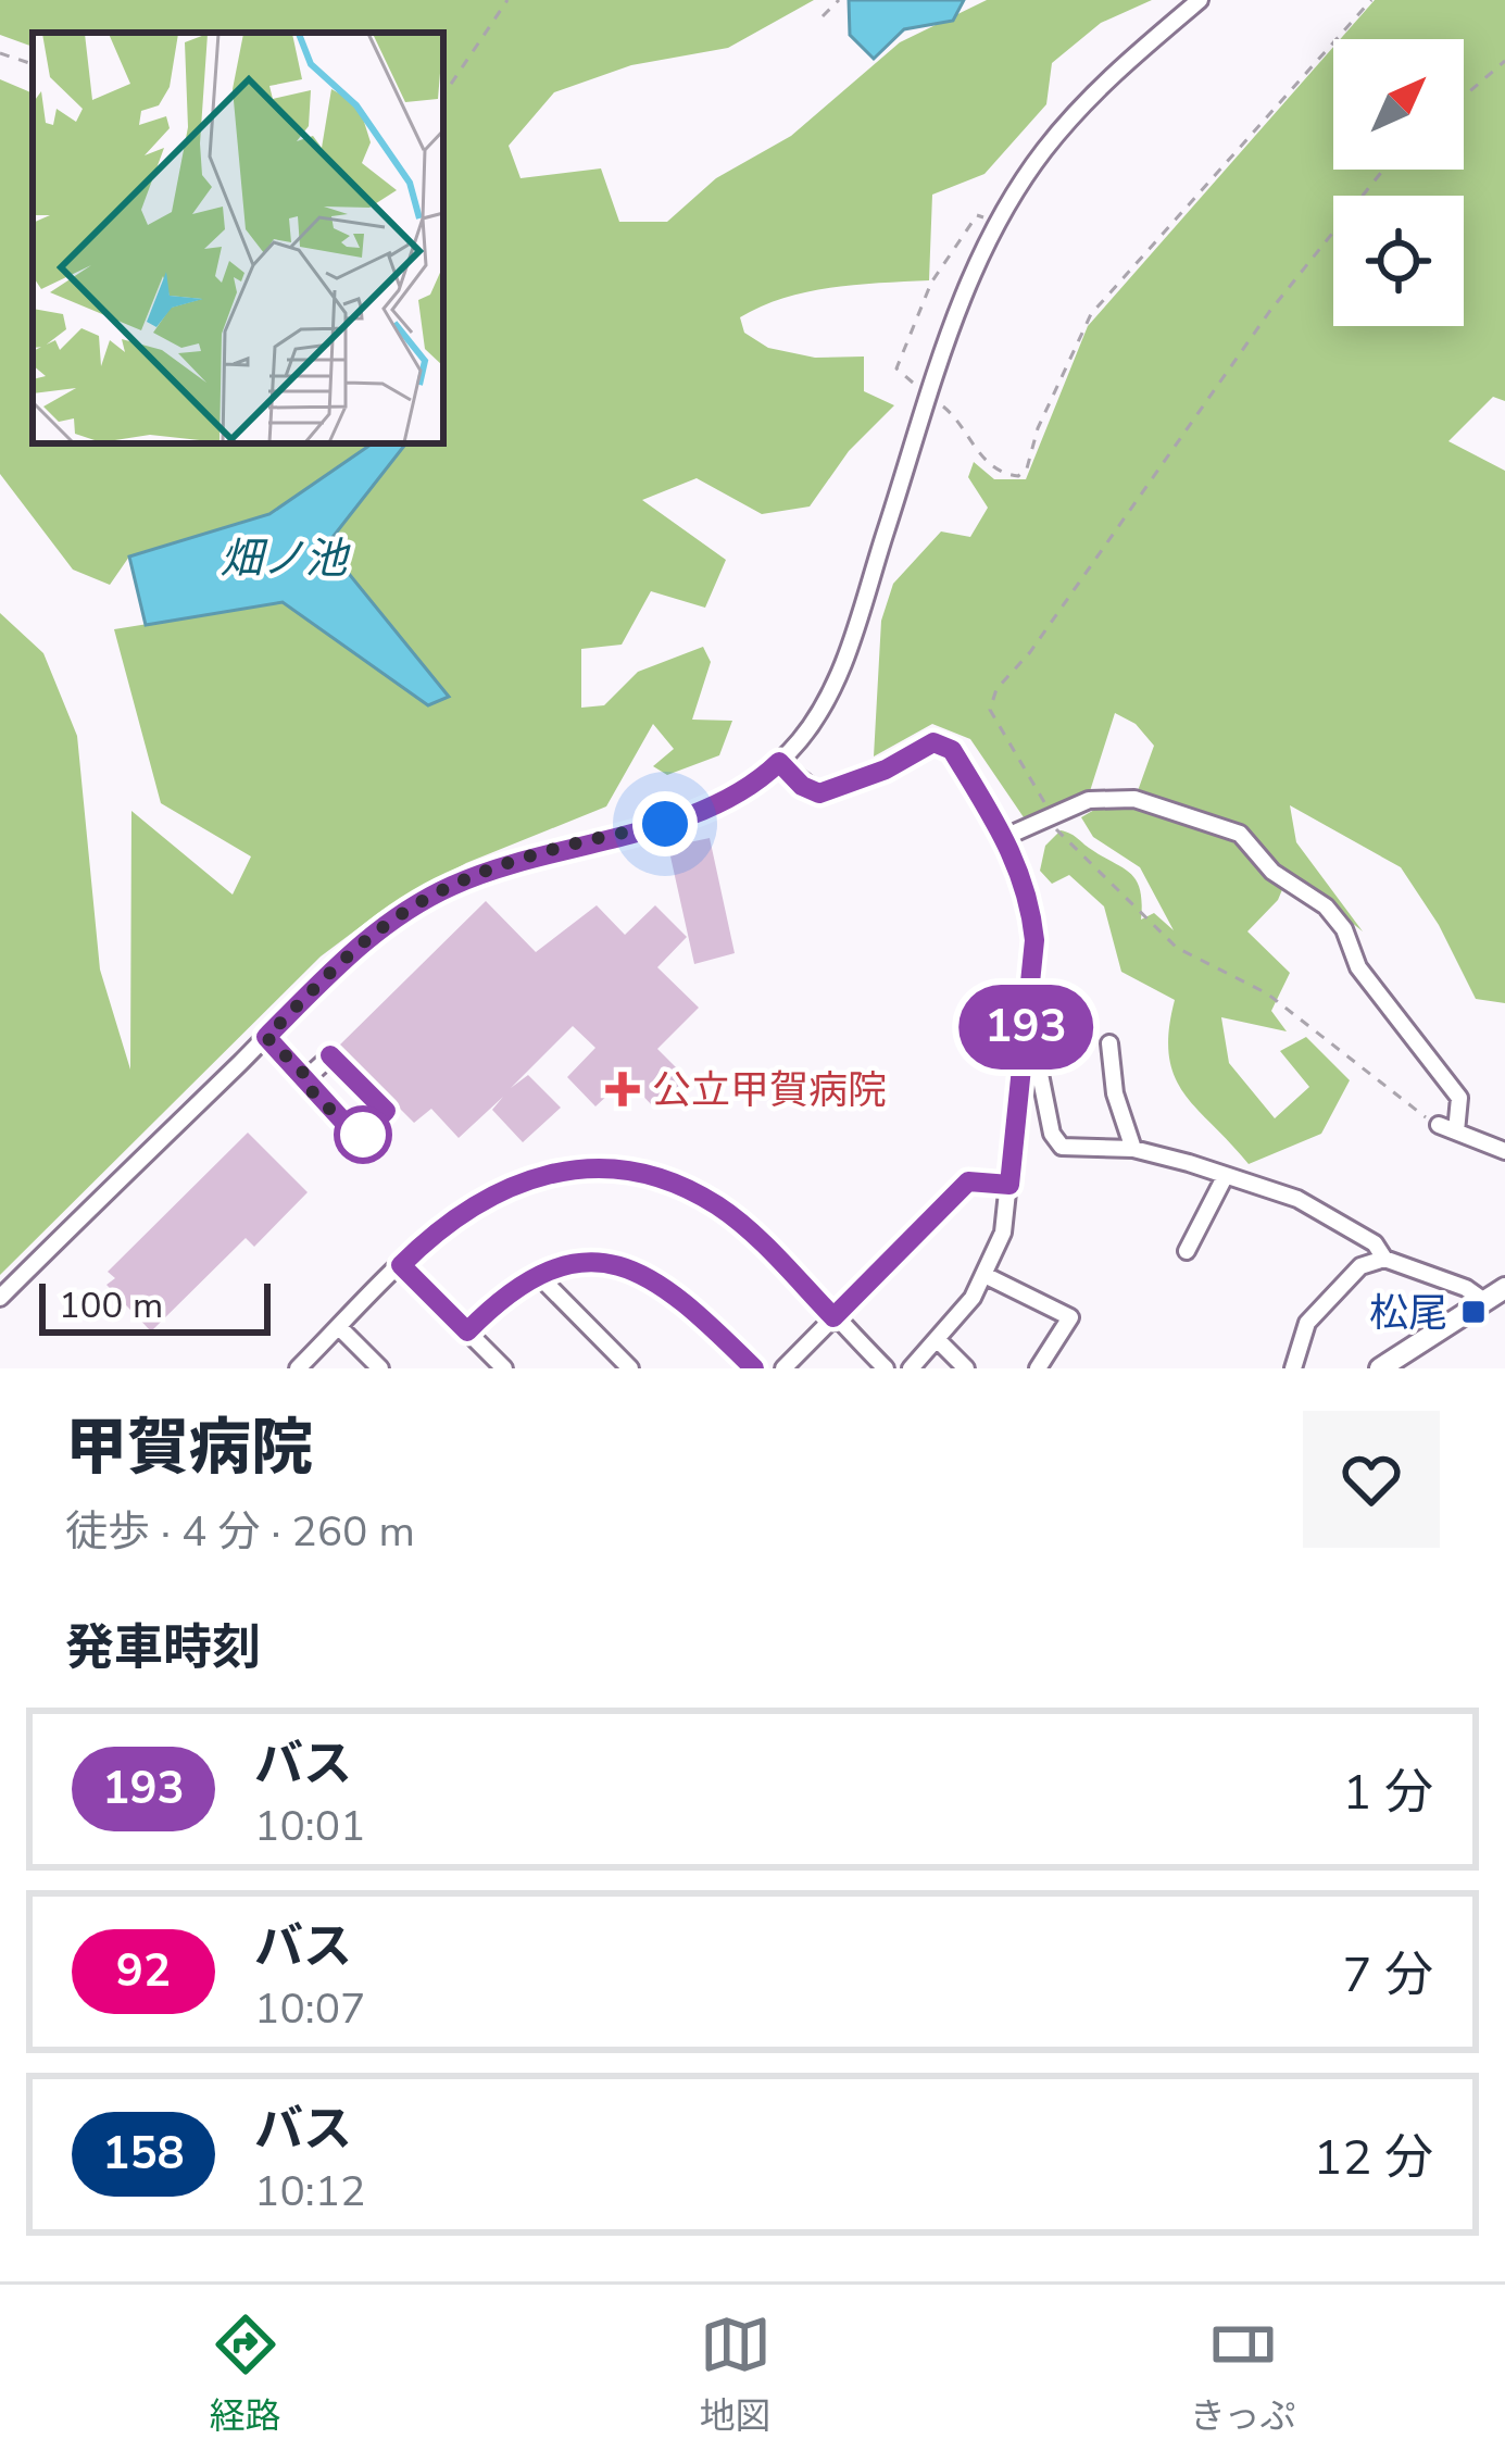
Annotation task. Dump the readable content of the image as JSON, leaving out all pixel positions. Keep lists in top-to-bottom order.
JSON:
{
  "water": ["畑ノ池"],
  "places": {
    "health": ["公立甲賀病院"],
    "transit": ["松尾"]
  },
  "lines": ["bus line 193"],
  "scale_bar": "100 m",
  "north": "top right",
  "page": {
    "on_map": "193",
    "scale": "100 m",
    "heading": [
      ["甲賀病院", "徒歩 · 4 分 · 260 m"],
      "発車時刻"
    ],
    "list": [
      {
        "mark": "193",
        "name": "バス",
        "note": "10:01",
        "value": "1 分"
      },
      {
        "mark": "92",
        "name": "バス",
        "note": "10:07",
        "value": "7 分"
      },
      {
        "mark": "158",
        "name": "バス",
        "note": "10:12",
        "value": "12 分"
      }
    ],
    "tabs": ["経路", "地図", "きっぷ"]
  }
}
